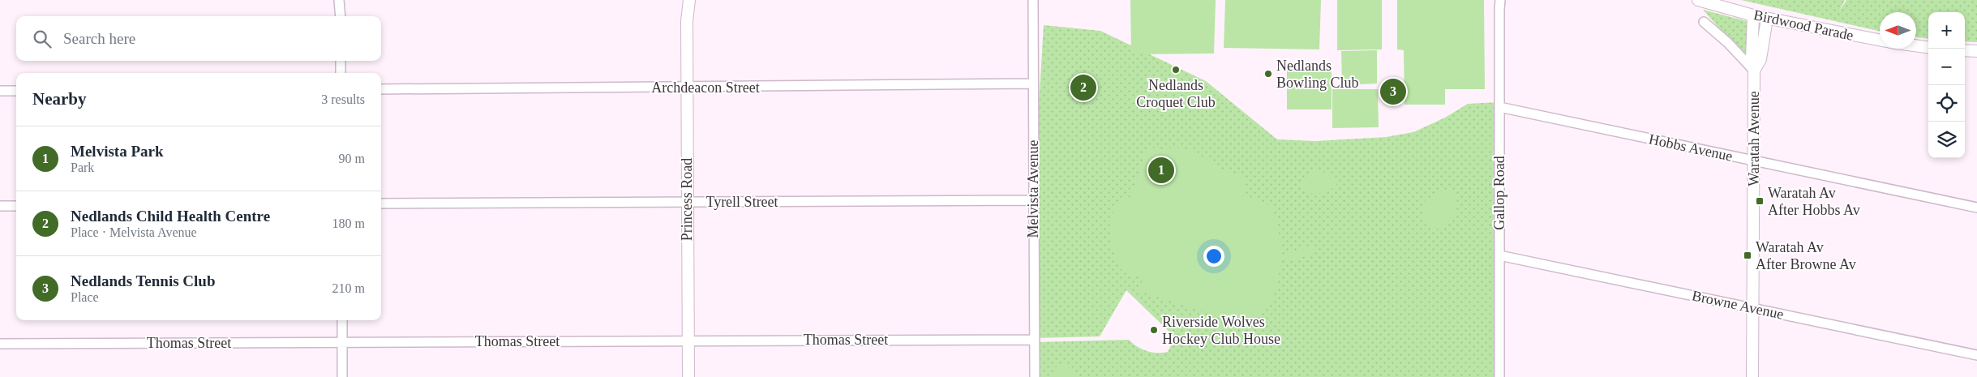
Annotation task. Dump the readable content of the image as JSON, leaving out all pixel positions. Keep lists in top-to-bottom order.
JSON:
{
  "streets": {
    "street": [
      "Birdwood Parade",
      "Archdeacon Street",
      "Waratah Avenue",
      "Hobbs Avenue",
      "Melvista Avenue",
      "Gallop Road",
      "Princess Road",
      "Tyrell Street",
      "Browne Avenue",
      "Thomas Street"
    ]
  },
  "crossings": [
    ["Birdwood Parade", "Waratah Avenue"],
    ["Archdeacon Street", "Melvista Avenue"],
    ["Archdeacon Street", "Princess Road"],
    ["Waratah Avenue", "Hobbs Avenue"],
    ["Waratah Avenue", "Browne Avenue"],
    ["Hobbs Avenue", "Gallop Road"],
    ["Melvista Avenue", "Tyrell Street"],
    ["Melvista Avenue", "Thomas Street"],
    ["Gallop Road", "Browne Avenue"],
    ["Princess Road", "Tyrell Street"],
    ["Princess Road", "Thomas Street"]
  ],
  "places": {
    "other": ["Nedlands Croquet Club", "Nedlands Bowling Club", "Riverside Wolves Hockey Club House"],
    "transit": ["Waratah Av After Hobbs Av", "Waratah Av After Browne Av"]
  },
  "north": "left",
  "page": {
    "map_buttons": ["+", "−"],
    "search": "Search here",
    "pins": ["2", "3", "1"],
    "heading": ["Nearby", "3 results"],
    "list": [
      {
        "mark": "1",
        "name": "Melvista Park",
        "note": "Park",
        "value": "90 m"
      },
      {
        "mark": "2",
        "name": "Nedlands Child Health Centre",
        "note": "Place · Melvista Avenue",
        "value": "180 m"
      },
      {
        "mark": "3",
        "name": "Nedlands Tennis Club",
        "note": "Place",
        "value": "210 m"
      }
    ]
  }
}
